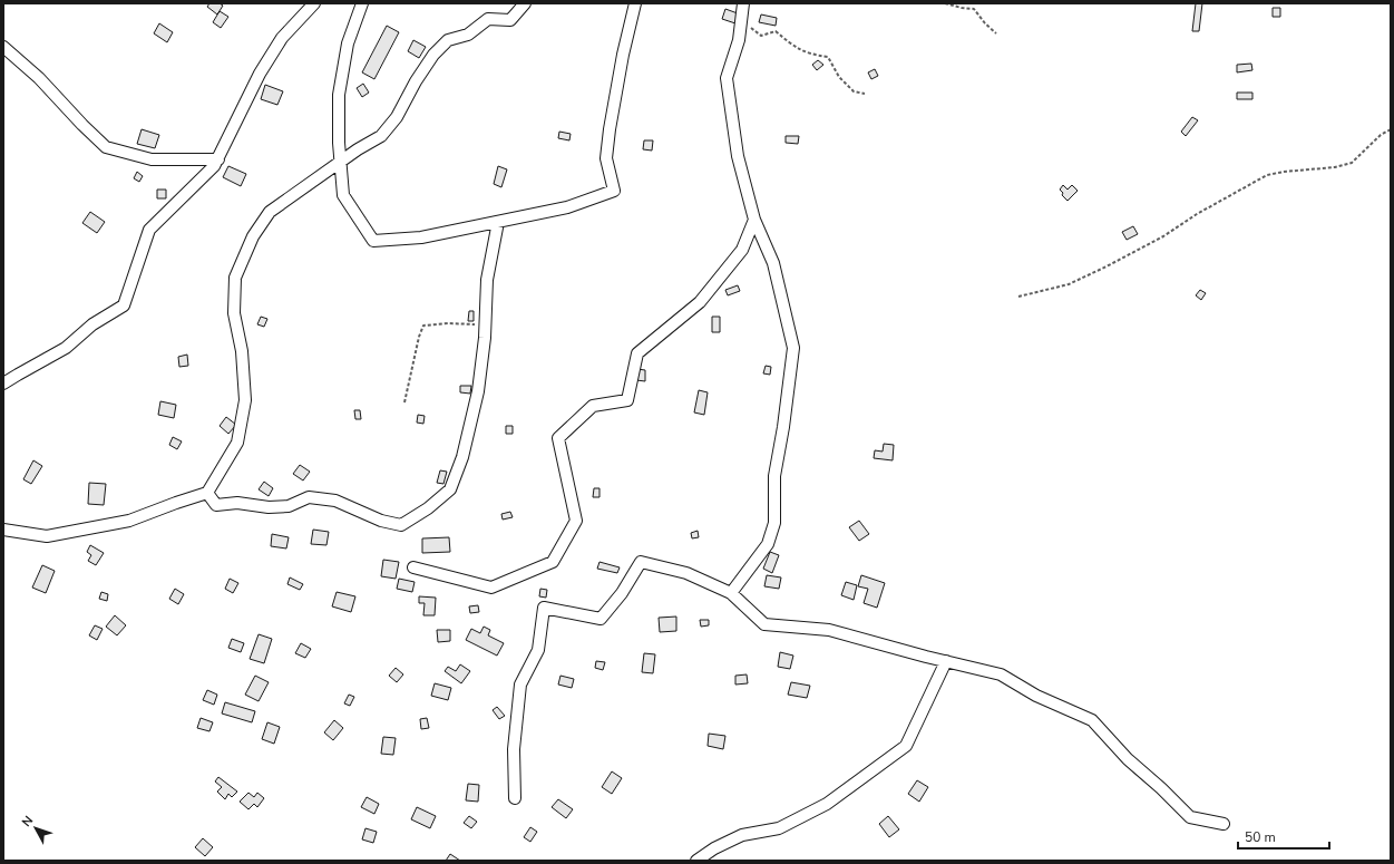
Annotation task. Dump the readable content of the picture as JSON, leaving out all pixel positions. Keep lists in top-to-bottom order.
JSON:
{
  "scale_bar": "50 m",
  "north": "top left"
}
